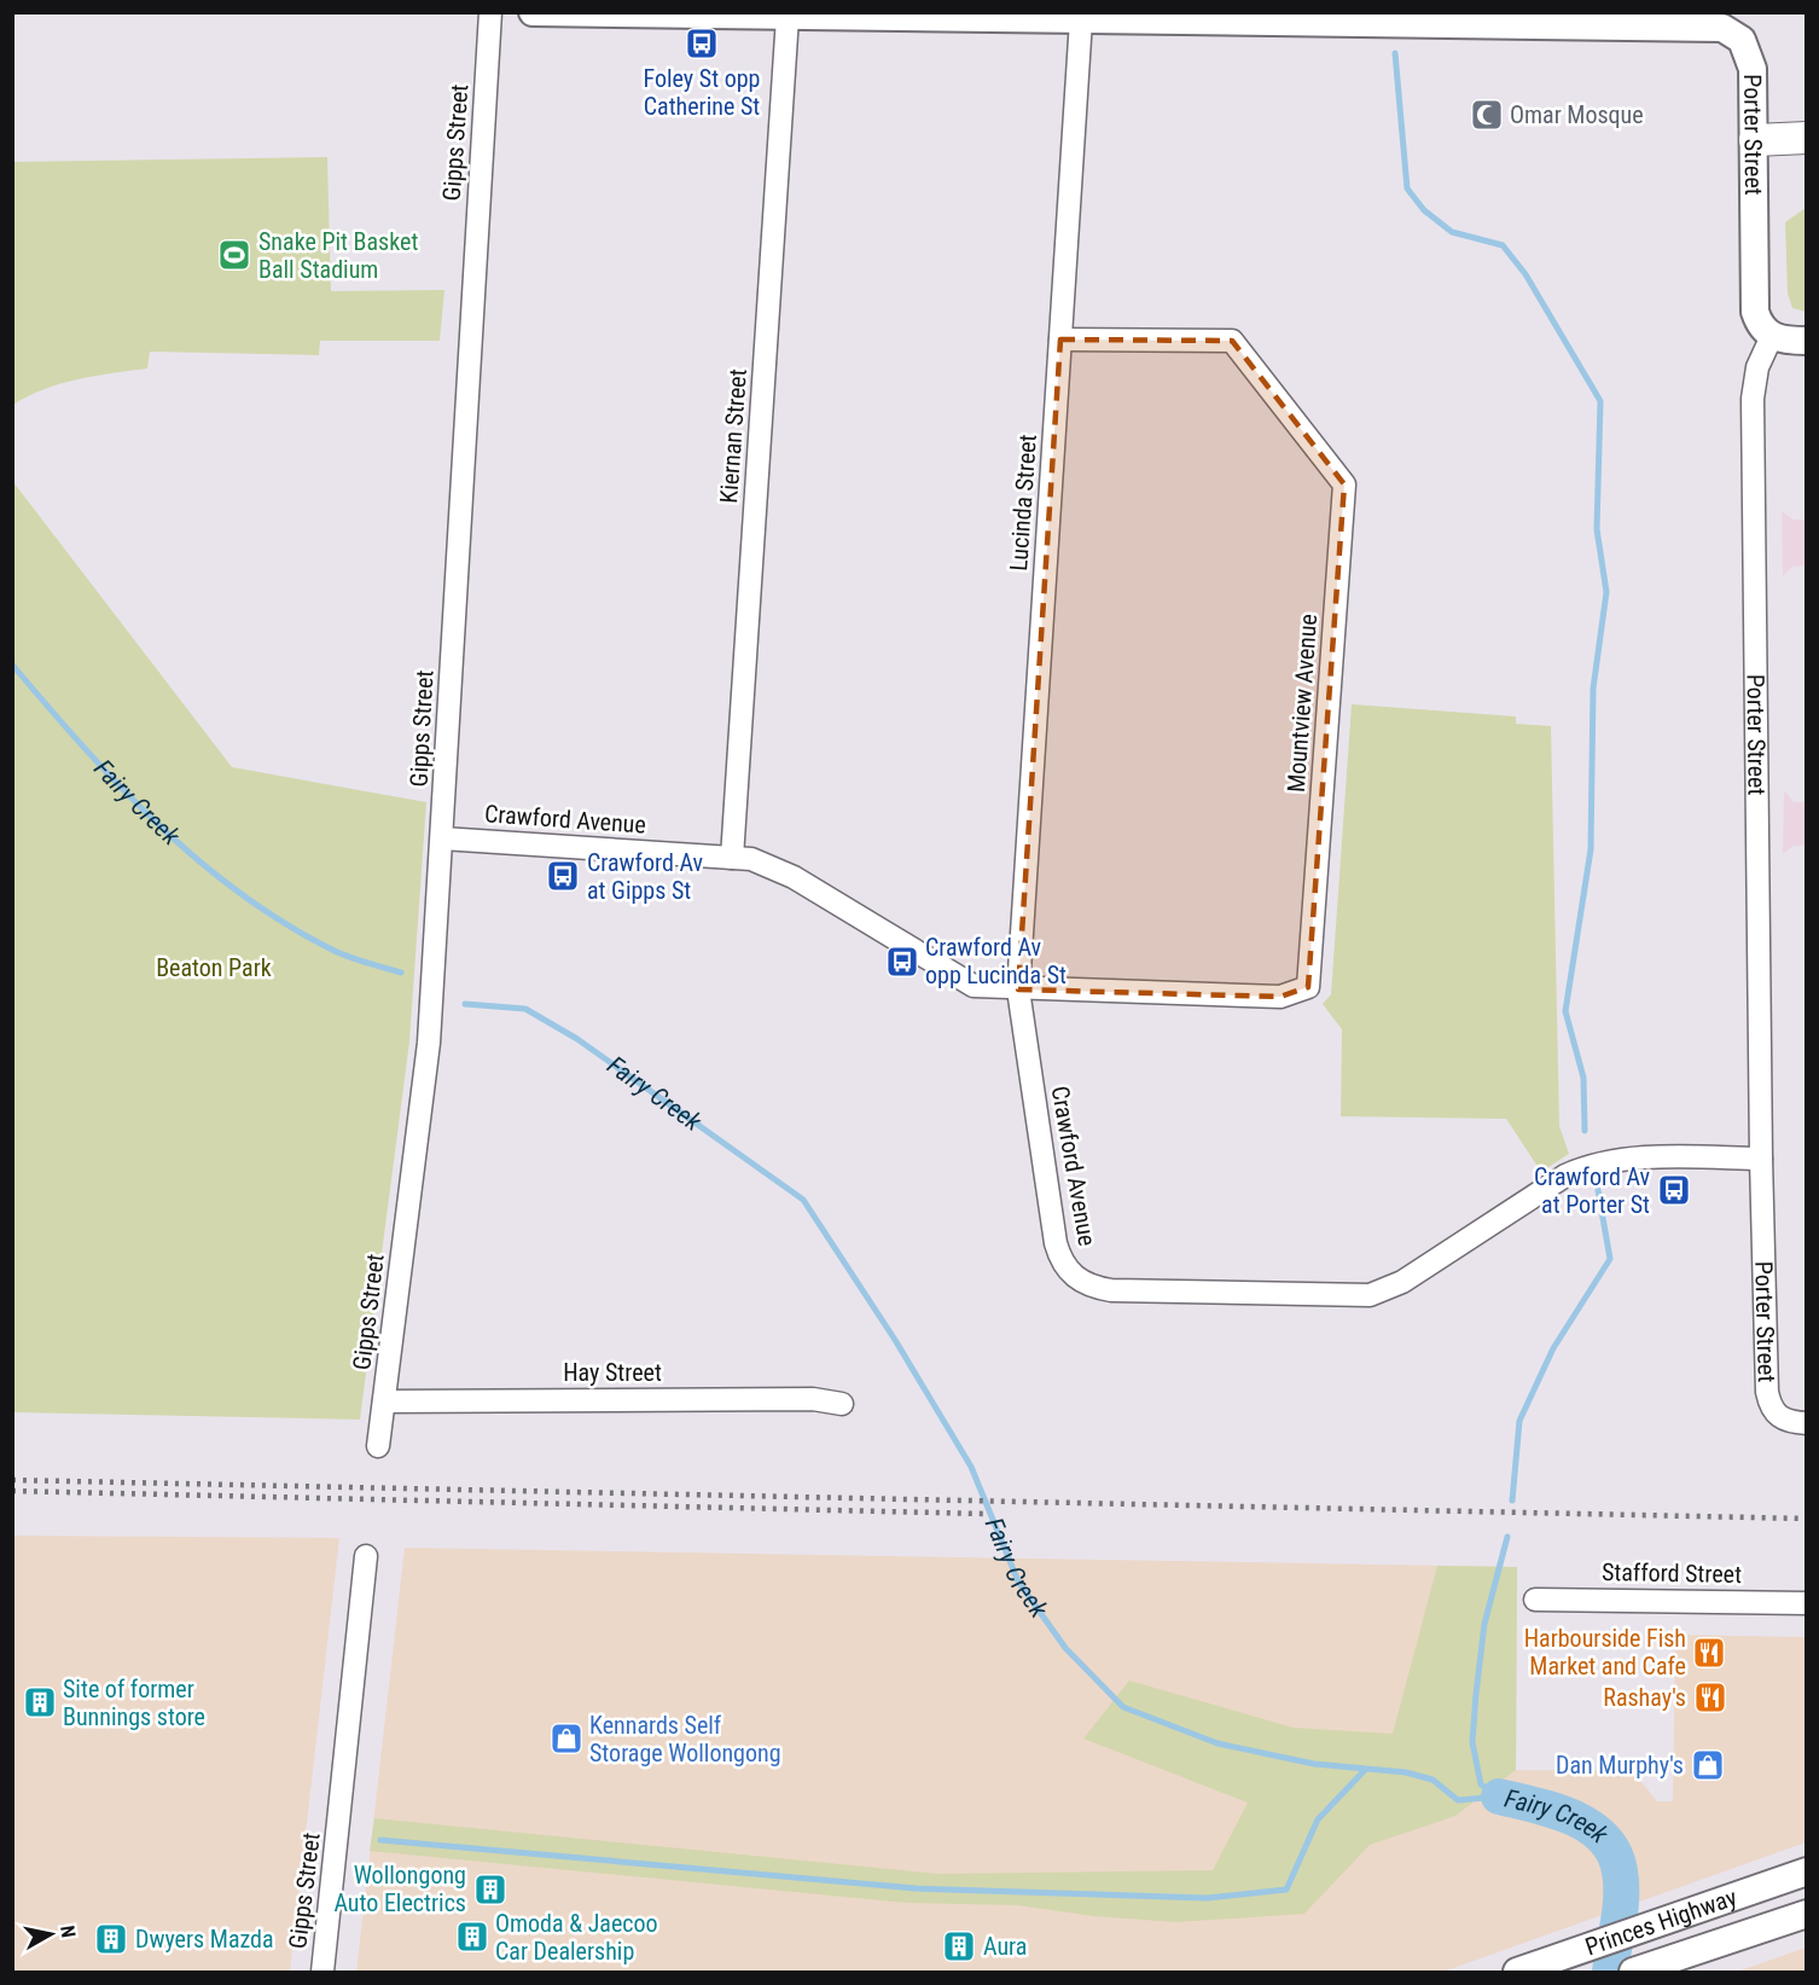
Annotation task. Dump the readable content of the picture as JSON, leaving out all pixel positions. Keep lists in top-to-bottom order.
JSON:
{
  "streets": {
    "main road": ["Porter Street", "Princes Highway"],
    "street": [
      "Gipps Street",
      "Kiernan Street",
      "Lucinda Street",
      "Mountview Avenue",
      "Crawford Avenue",
      "Hay Street",
      "Stafford Street"
    ]
  },
  "crossings": [
    ["Porter Street", "Crawford Avenue"],
    ["Gipps Street", "Crawford Avenue"],
    ["Gipps Street", "Hay Street"],
    ["Kiernan Street", "Crawford Avenue"],
    ["Lucinda Street", "Mountview Avenue"],
    ["Lucinda Street", "Crawford Avenue"],
    ["Mountview Avenue", "Crawford Avenue"]
  ],
  "water": ["Fairy Creek"],
  "parks": ["Beaton Park"],
  "places": {
    "bus stop": [
      "Foley St opp Catherine St",
      "Crawford Av at Gipps St",
      "Crawford Av opp Lucinda St",
      "Crawford Av at Porter St"
    ],
    "mosque": ["Omar Mosque"],
    "sports": ["Snake Pit Basket Ball Stadium"],
    "restaurant": ["Harbourside Fish Market and Cafe", "Rashay's"],
    "building": [
      "Site of former Bunnings store",
      "Wollongong Auto Electrics",
      "Omoda & Jaecoo Car Dealership",
      "Dwyers Mazda",
      "Aura"
    ],
    "shop": ["Kennards Self Storage Wollongong", "Dan Murphy's"]
  },
  "north": "right"
}
